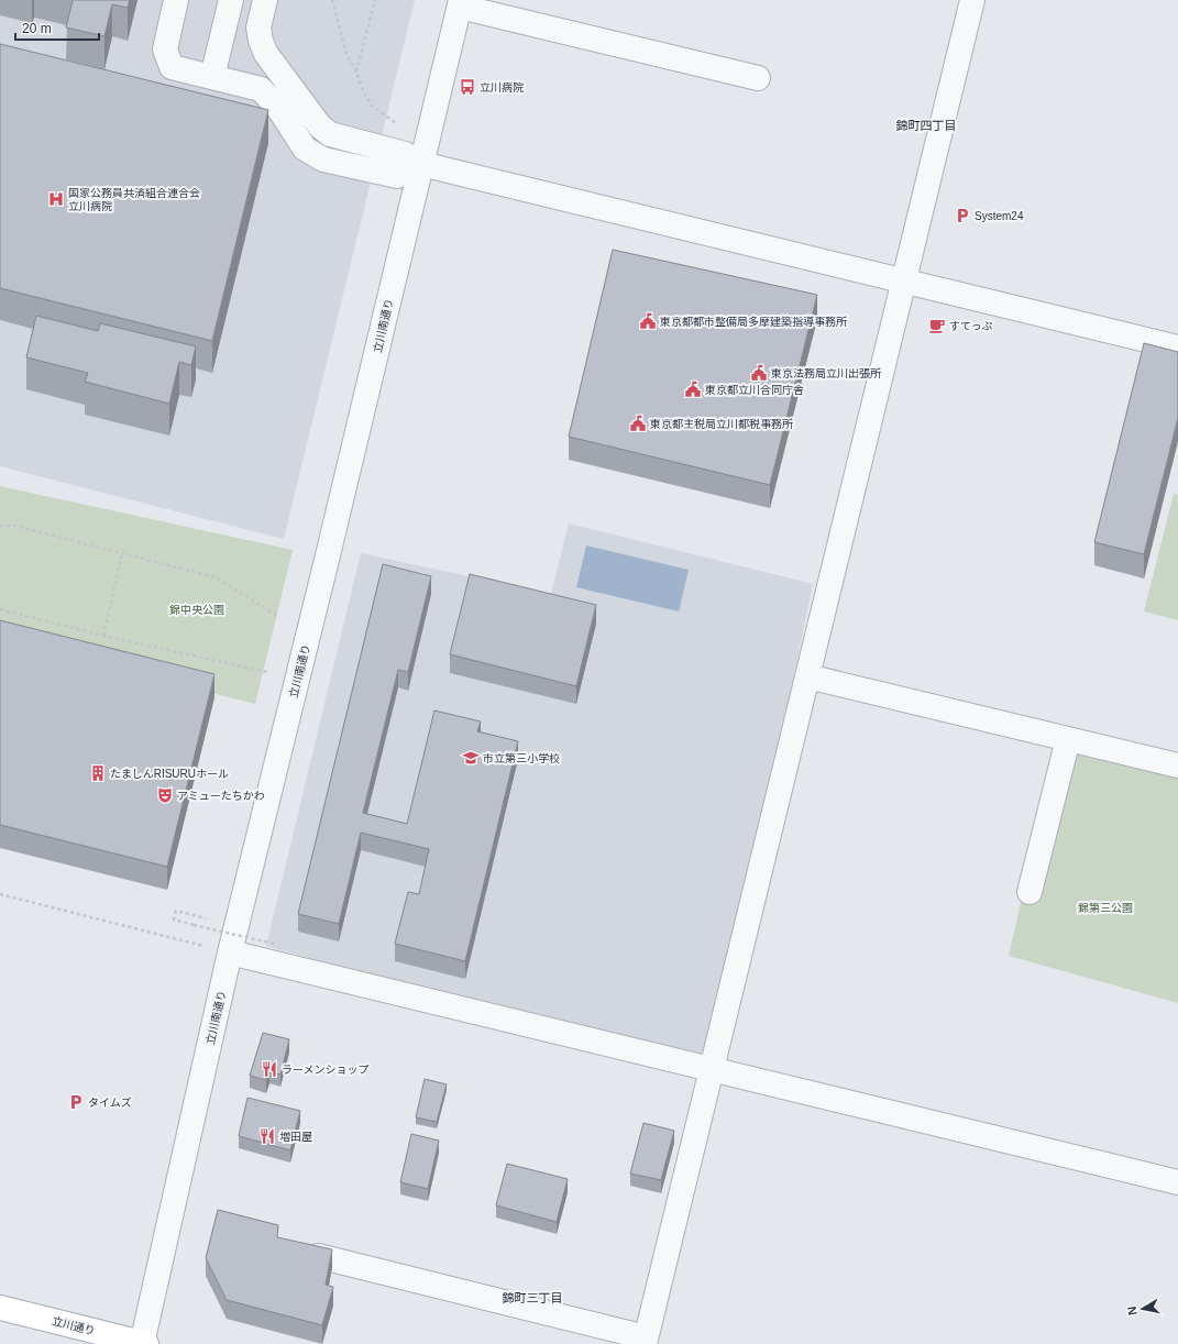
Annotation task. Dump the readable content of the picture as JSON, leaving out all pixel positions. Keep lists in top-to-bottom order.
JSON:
{
  "streets": {
    "main road": ["立川通り"],
    "street": ["立川南通り"]
  },
  "crossings": [
    ["立川南通り", "立川通り"]
  ],
  "districts": ["錦町四丁目", "錦町三丁目"],
  "parks": ["錦中央公園", "錦第三公園"],
  "places": {
    "bus stop": ["立川病院"],
    "hospital": ["国家公務員共済組合連合会 立川病院"],
    "parking": ["System24", "タイムズ"],
    "public building": [
      "東京都都市整備局多摩建築指導事務所",
      "東京法務局立川出張所",
      "東京都立川合同庁舎",
      "東京都主税局立川都税事務所"
    ],
    "cafe": ["すてっぷ"],
    "school or university": ["市立第三小学校"],
    "building": ["たましんRISURUホール"],
    "theatre": ["アミューたちかわ"],
    "restaurant": ["ラーメンショップ", "増田屋"]
  },
  "scale_bar": "20 m",
  "north": "left"
}
